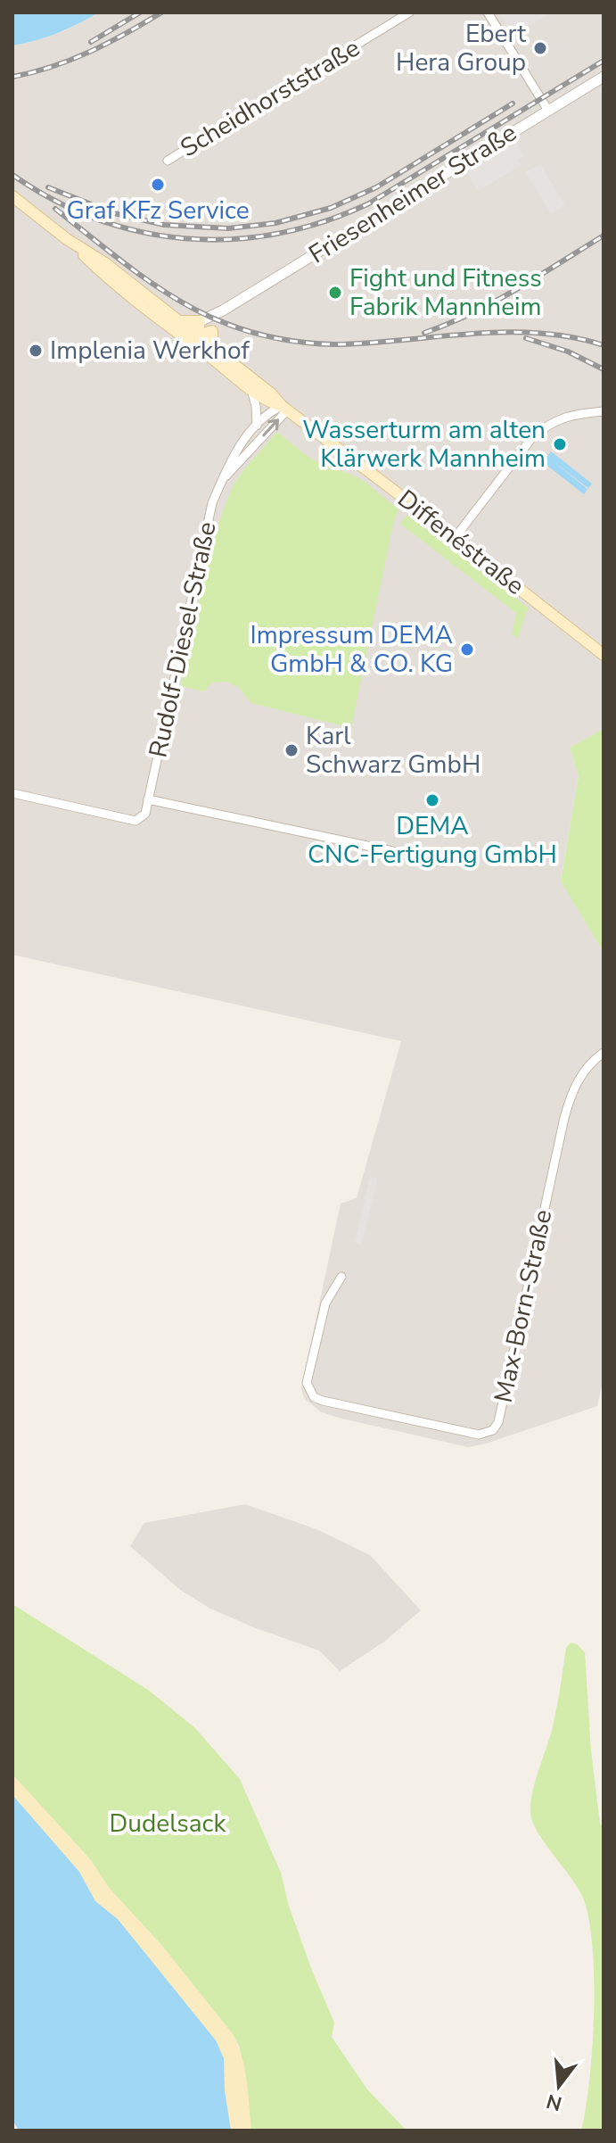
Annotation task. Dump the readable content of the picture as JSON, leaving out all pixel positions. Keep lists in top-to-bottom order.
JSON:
{
  "streets": {
    "main road": ["Diffenéstraße"],
    "street": [
      "Scheidhorststraße",
      "Friesenheimer Straße",
      "Rudolf-Diesel-Straße",
      "Max-Born-Straße"
    ]
  },
  "crossings": [
    ["Diffenéstraße", "Rudolf-Diesel-Straße"]
  ],
  "parks": ["Dudelsack"],
  "places": [
    "Ebert Hera Group",
    "Graf KFz Service",
    "Fight und Fitness Fabrik Mannheim",
    "Implenia Werkhof",
    "Wasserturm am alten Klärwerk Mannheim",
    "Impressum DEMA GmbH & CO. KG",
    "Karl Schwarz GmbH",
    "DEMA CNC-Fertigung GmbH"
  ],
  "north": "bottom"
}
